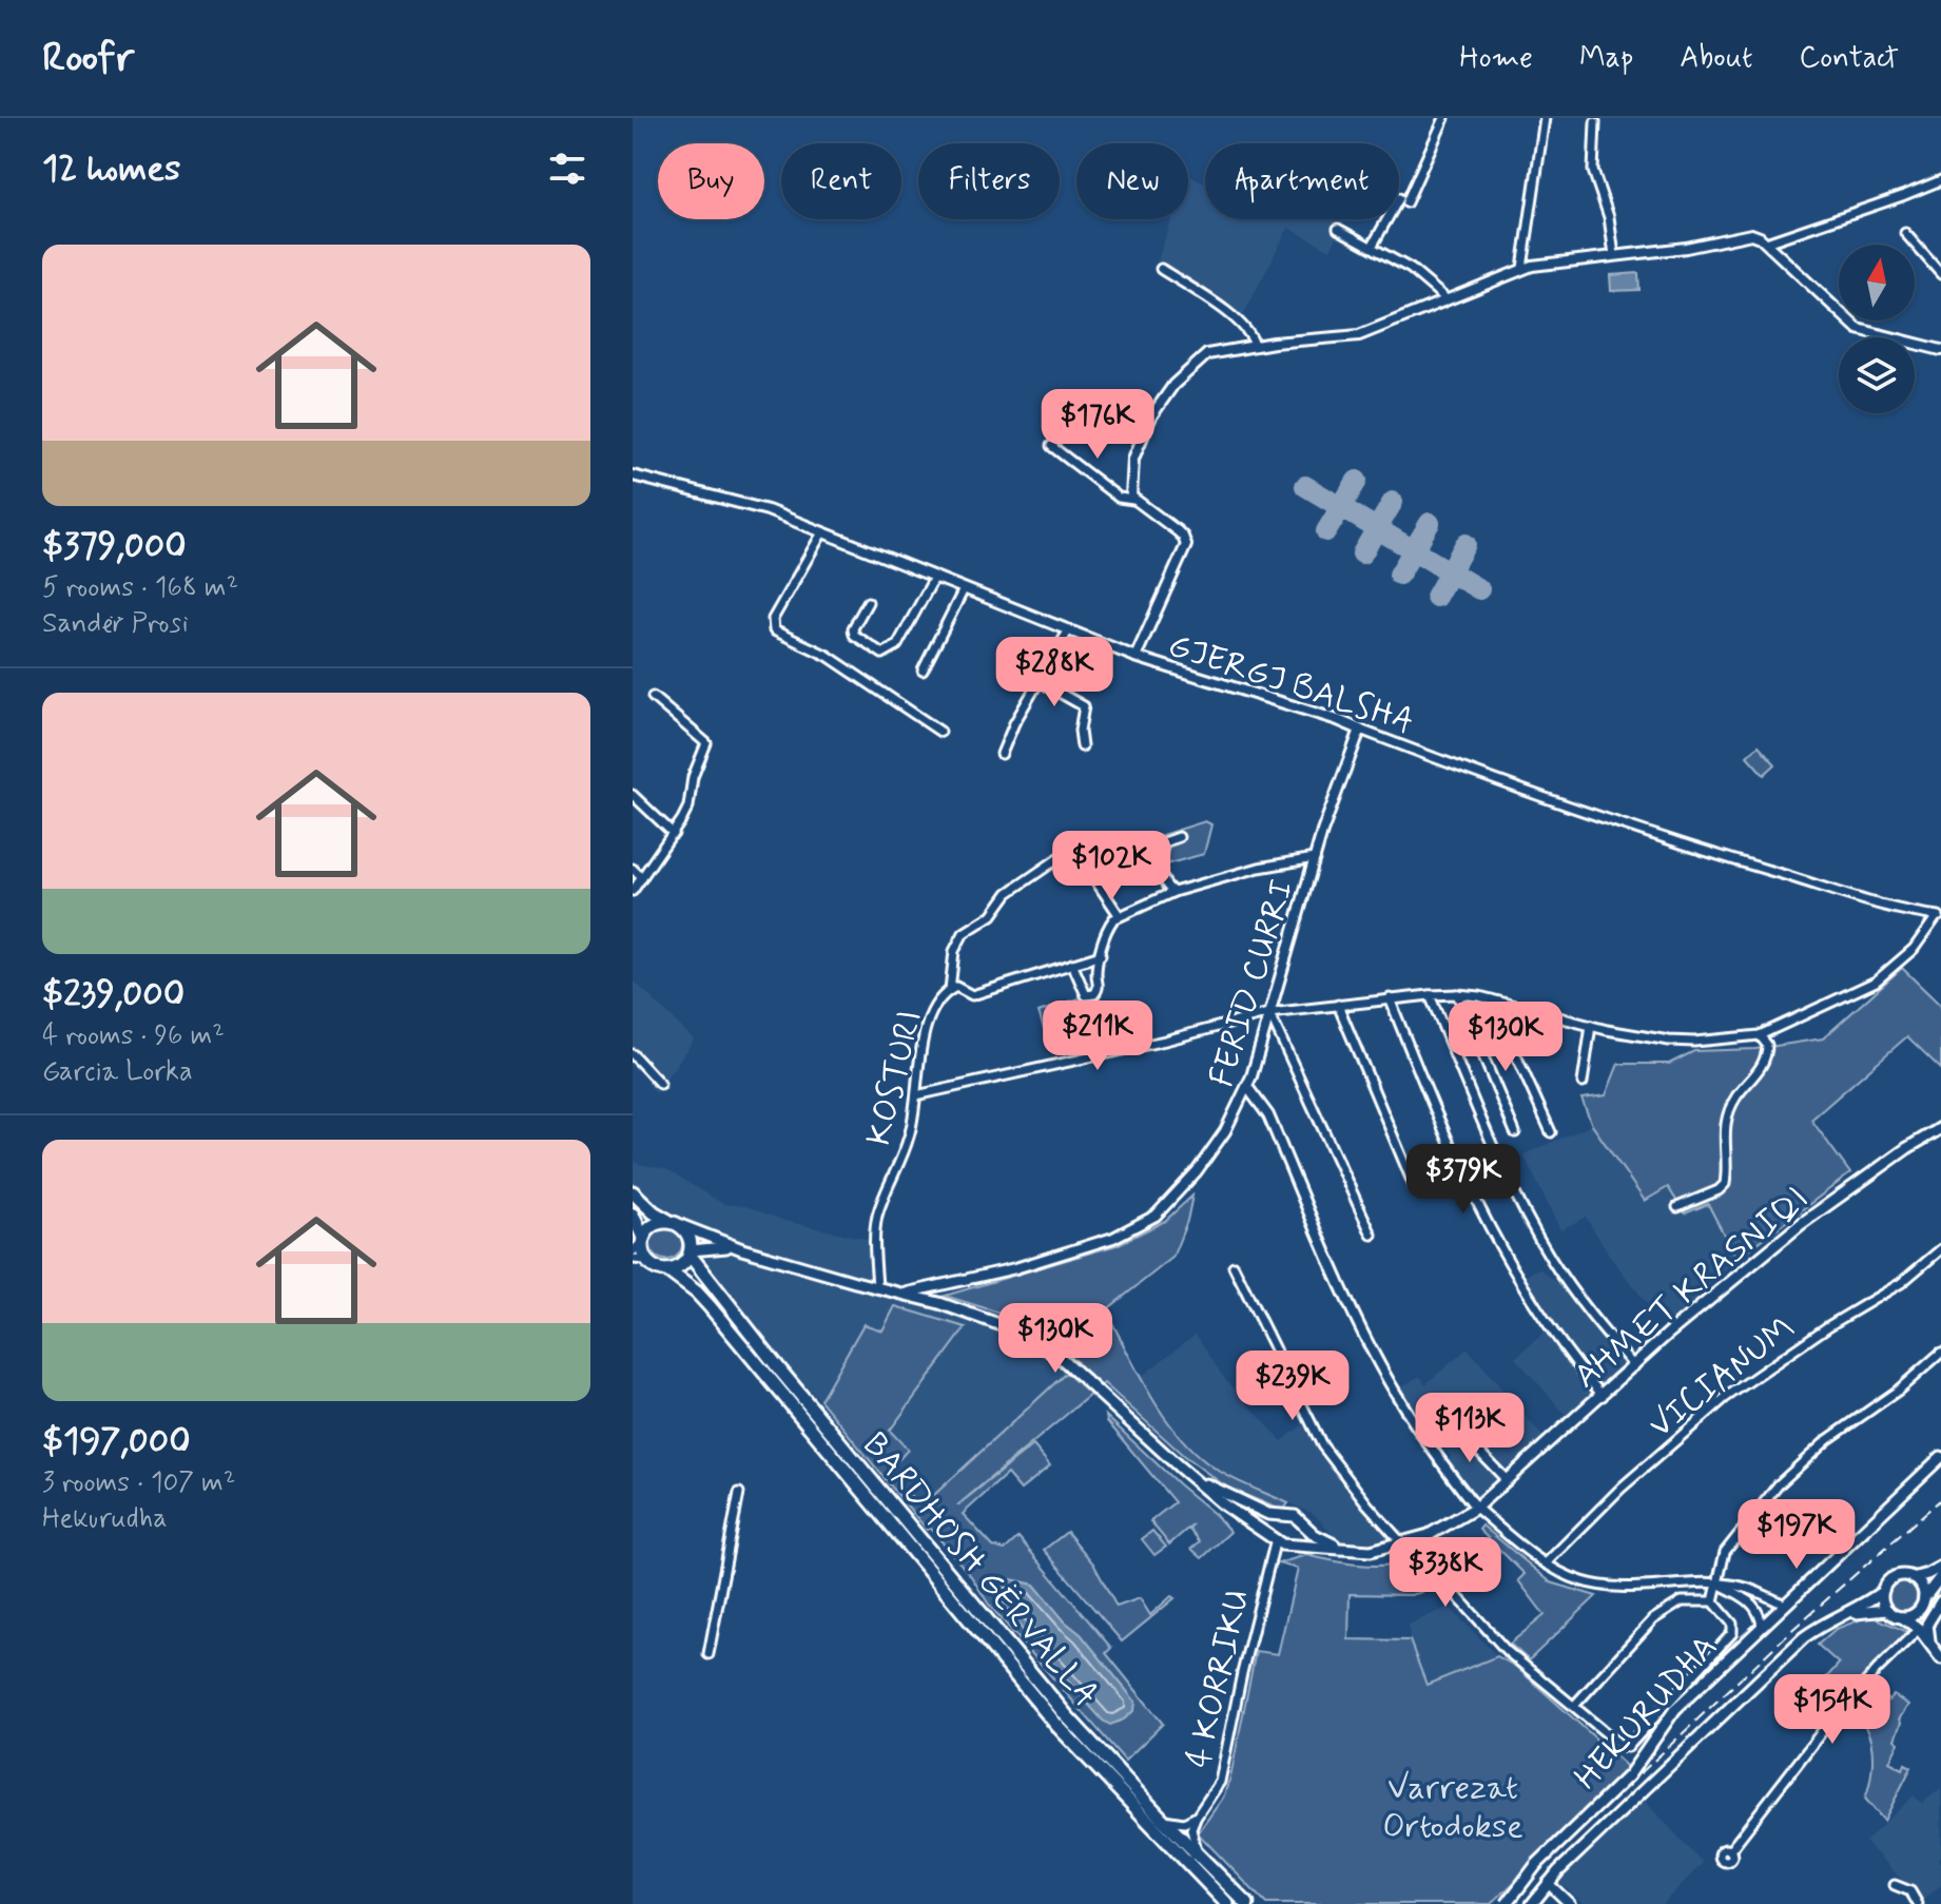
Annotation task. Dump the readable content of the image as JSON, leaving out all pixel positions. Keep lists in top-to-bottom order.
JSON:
{
  "streets": {
    "highway": ["BARDHOSH GËRVALLA"],
    "main road": ["AHMET KRASNIQI", "HEKURUDHA"],
    "street": [
      "GJERGJ BALSHA",
      "FERID CURRI",
      "KOSTURI",
      "VICIANUM",
      "4 KORRIKU"
    ]
  },
  "crossings": [
    ["GJERGJ BALSHA", "FERID CURRI"],
    ["AHMET KRASNIQI", "4 KORRIKU"],
    ["BARDHOSH GËRVALLA", "4 KORRIKU"]
  ],
  "parks": ["Varrezat Ortodokse"],
  "north": "top",
  "page": {
    "header": "Roofr",
    "nav": [
      "Home",
      "Map",
      "About",
      "Contact"
    ],
    "heading": "12 homes",
    "chip": [
      "Buy",
      "Rent",
      "Filters",
      "New",
      "Apartment"
    ],
    "list": [
      {
        "name": "$379,000",
        "note": "5 rooms · 168 m² · Sandër Prosi"
      },
      {
        "name": "$239,000",
        "note": "4 rooms · 96 m² · Garcia Lorka"
      },
      {
        "name": "$197,000",
        "note": "3 rooms · 107 m² · Hekurudha"
      }
    ],
    "price": [
      "$176K",
      "$288K",
      "$102K",
      "$211K",
      "$130K",
      "$379K",
      "$130K",
      "$239K",
      "$113K",
      "$197K",
      "$338K",
      "$154K"
    ]
  }
}
